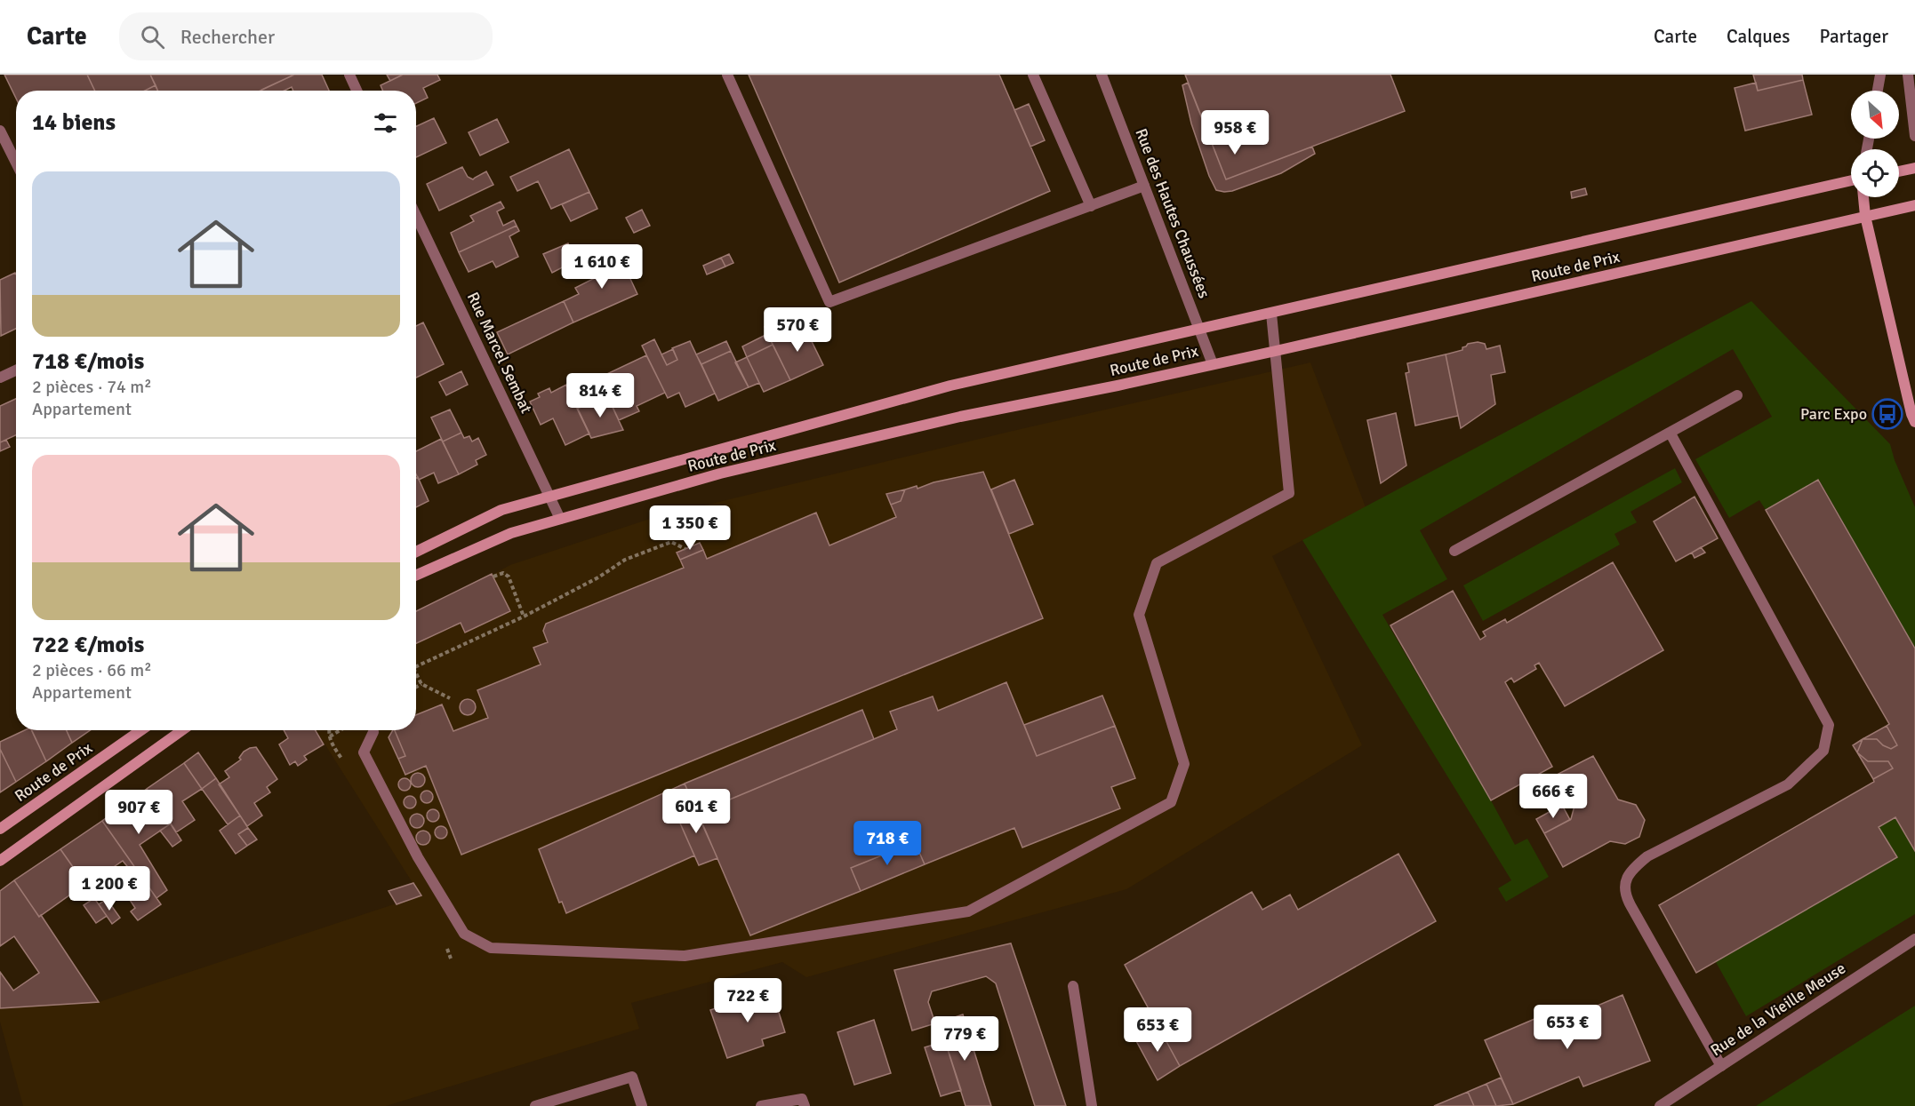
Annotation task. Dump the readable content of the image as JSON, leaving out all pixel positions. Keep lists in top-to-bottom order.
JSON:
{
  "streets": {
    "main road": ["Route de Prix"],
    "street": ["Rue des Hautes Chaussées", "Rue Marcel Sembat", "Rue de la Vieille Meuse"]
  },
  "crossings": [
    ["Rue des Hautes Chaussées", "Route de Prix"],
    ["Route de Prix", "Rue Marcel Sembat"]
  ],
  "places": {
    "bus stop": ["Parc Expo"]
  },
  "north": "bottom right",
  "page": {
    "header": "Carte",
    "search": "Rechercher",
    "nav": ["Carte", "Calques", "Partager"],
    "heading": "14 biens",
    "price": [
      "958 €",
      "1 610 €",
      "570 €",
      "814 €",
      "1 350 €",
      "666 €",
      "601 €",
      "907 €",
      "718 €",
      "1 200 €",
      "722 €",
      "653 €",
      "653 €",
      "779 €"
    ],
    "list": [
      {
        "name": "718 €/mois",
        "note": "2 pièces · 74 m² · Appartement"
      },
      {
        "name": "722 €/mois",
        "note": "2 pièces · 66 m² · Appartement"
      }
    ]
  }
}
